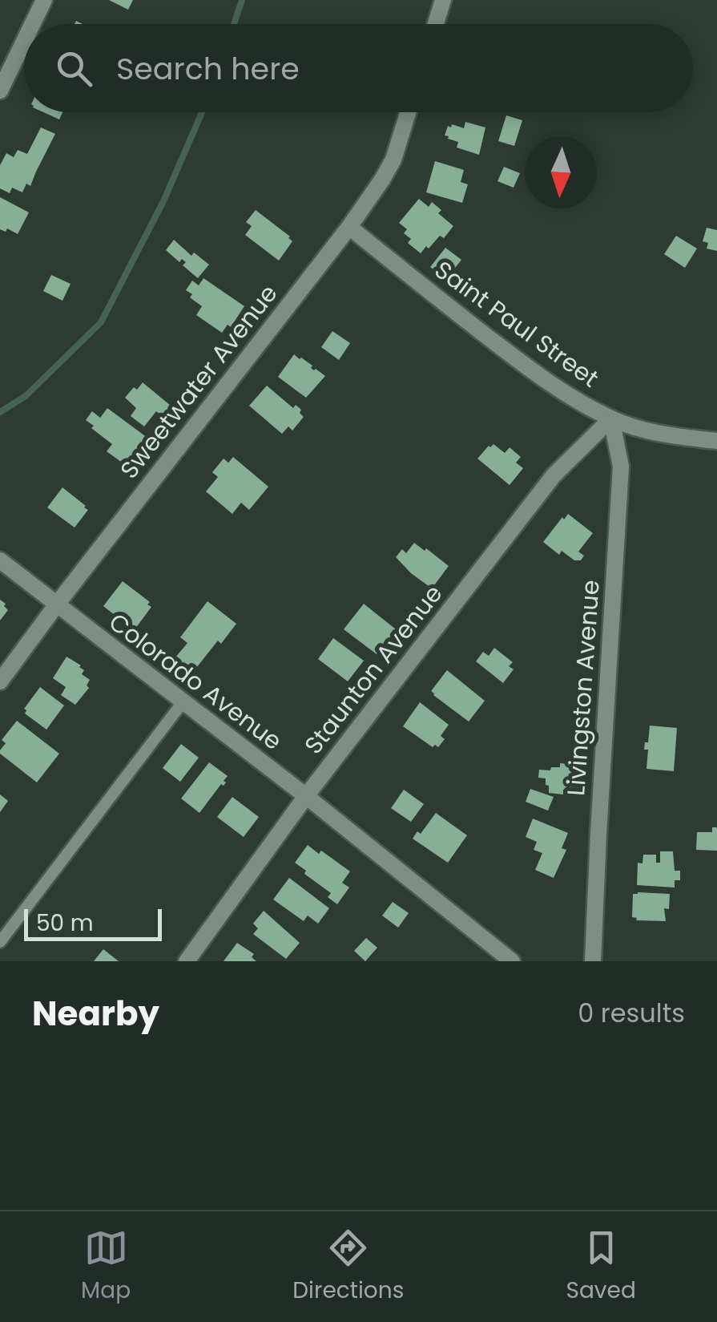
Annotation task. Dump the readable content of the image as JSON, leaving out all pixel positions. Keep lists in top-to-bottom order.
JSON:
{
  "streets": {
    "street": [
      "Saint Paul Street",
      "Sweetwater Avenue",
      "Staunton Avenue",
      "Colorado Avenue",
      "Livingston Avenue"
    ]
  },
  "crossings": [
    ["Saint Paul Street", "Sweetwater Avenue"],
    ["Saint Paul Street", "Staunton Avenue"],
    ["Saint Paul Street", "Livingston Avenue"],
    ["Sweetwater Avenue", "Colorado Avenue"],
    ["Staunton Avenue", "Colorado Avenue"],
    ["Staunton Avenue", "Livingston Avenue"]
  ],
  "scale_bar": "50 m",
  "north": "bottom",
  "page": {
    "search": "Search here",
    "scale": "50 m",
    "heading": ["Nearby", "0 results"],
    "nav": ["Map", "Directions", "Saved"]
  }
}
